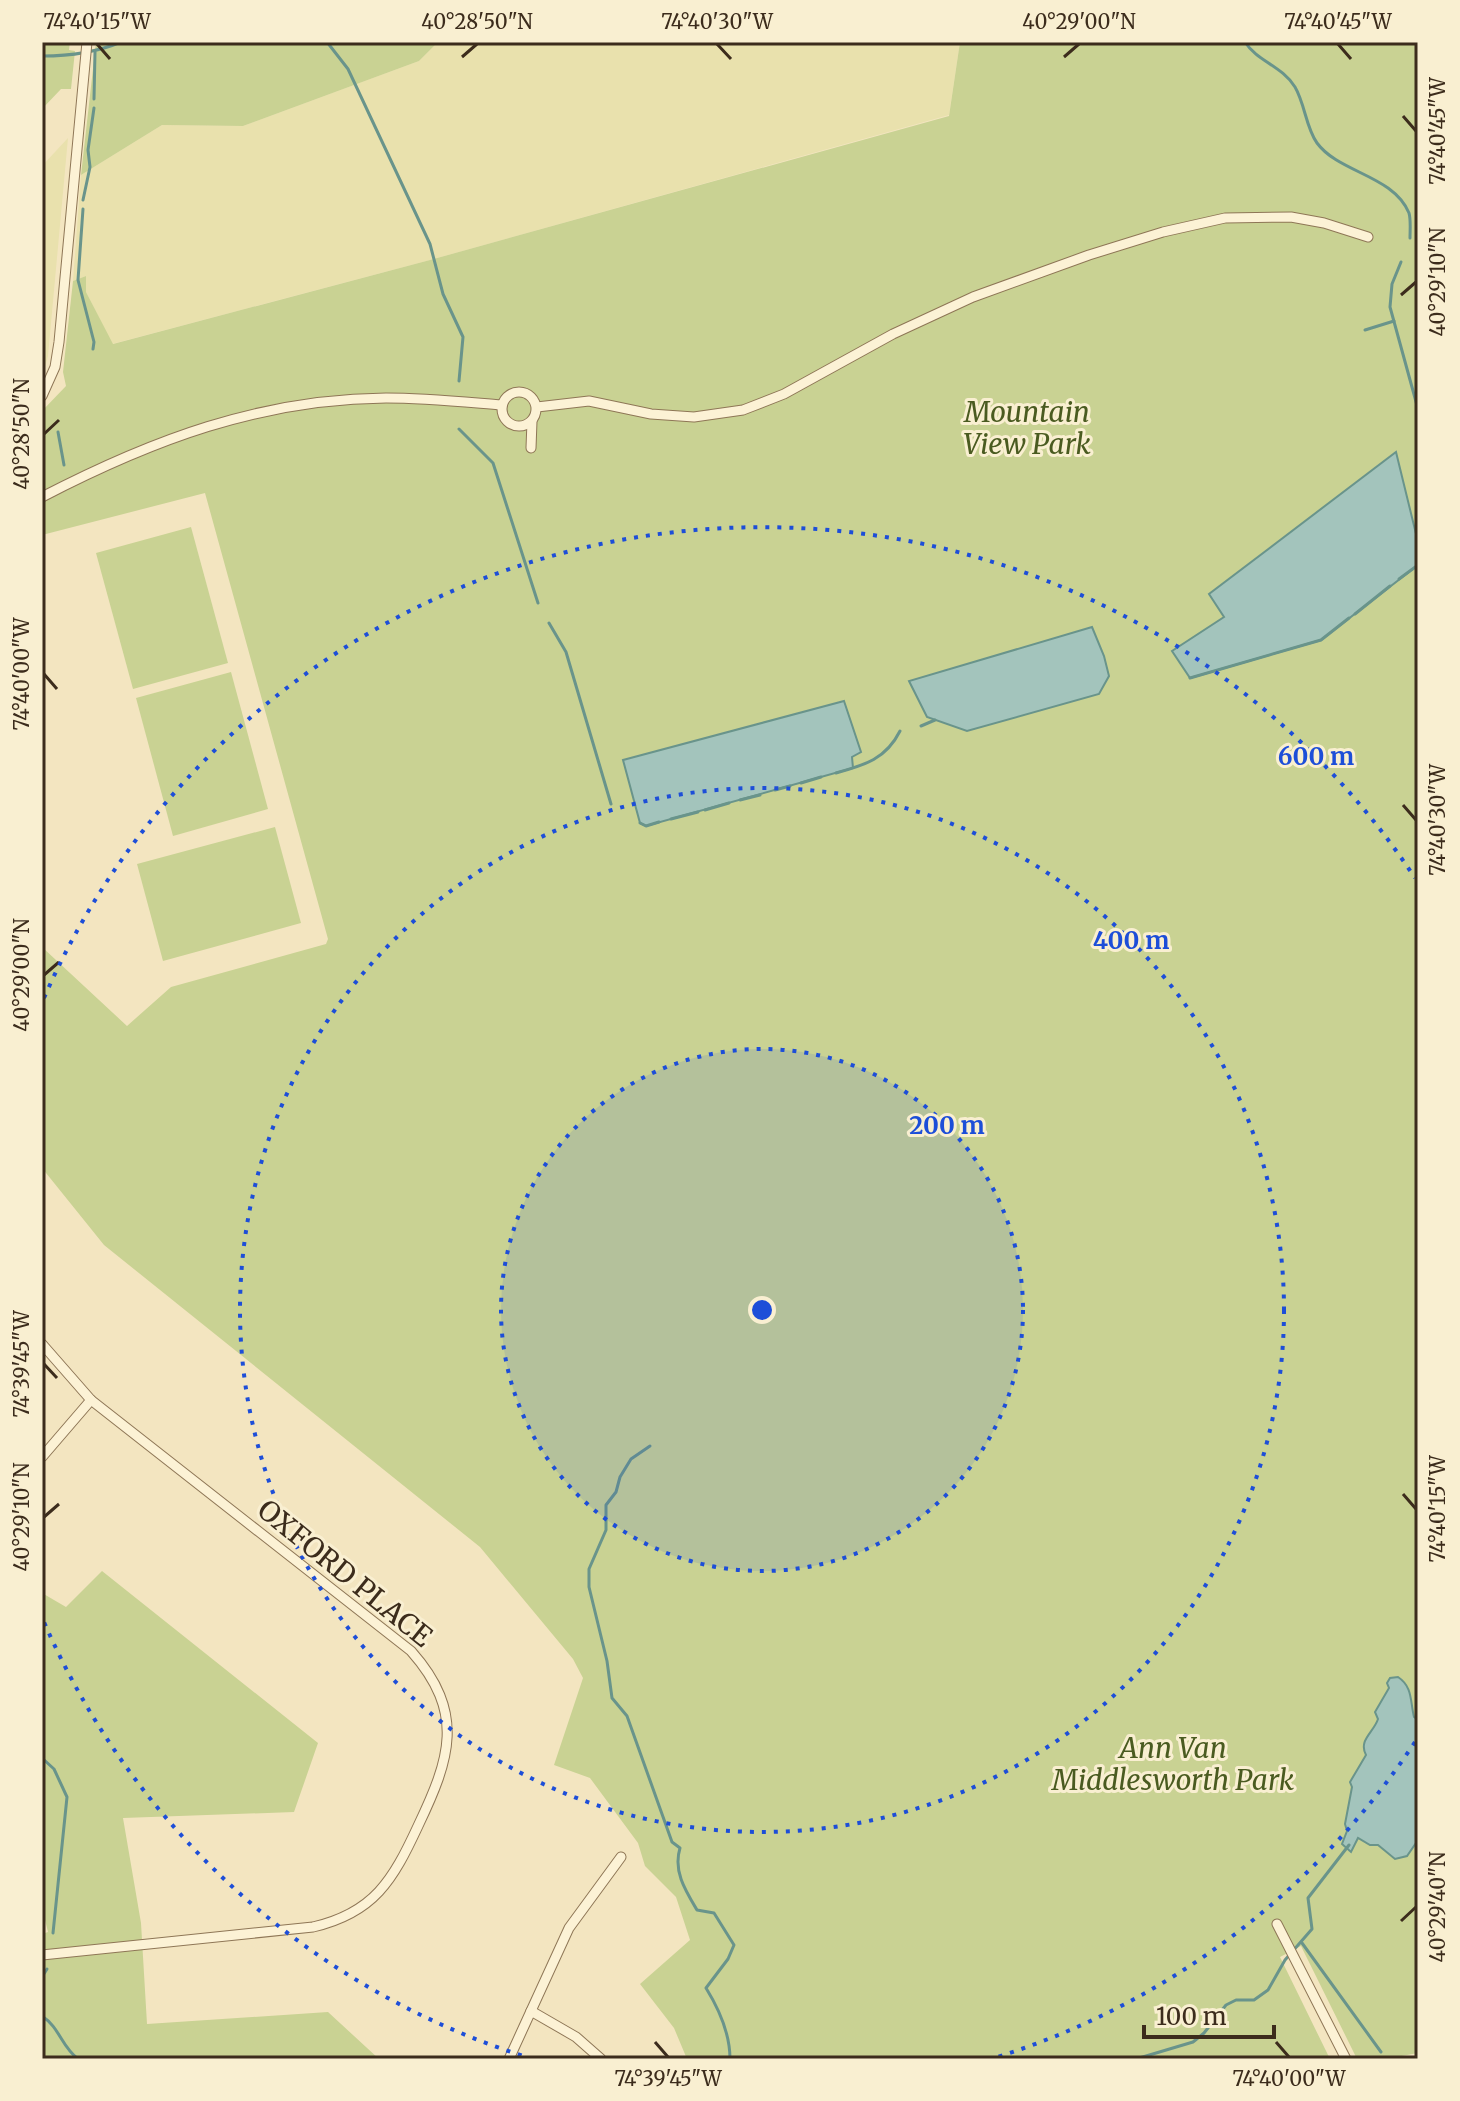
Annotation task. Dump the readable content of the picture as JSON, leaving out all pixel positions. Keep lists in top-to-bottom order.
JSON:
{
  "streets": {
    "street": ["OXFORD PLACE"]
  },
  "parks": ["Mountain View Park", "Ann Van Middlesworth Park"],
  "scale_bar": "100 m",
  "coordinates": [
    "74°40'15\"W",
    "40°28'50\"N",
    "74°40'30\"W",
    "40°29'00\"N",
    "74°40'45\"W",
    "40°29'10\"N",
    "74°40'00\"W",
    "74°39'45\"W",
    "40°29'40\"N"
  ],
  "rings": ["600 m", "400 m", "200 m"]
}
